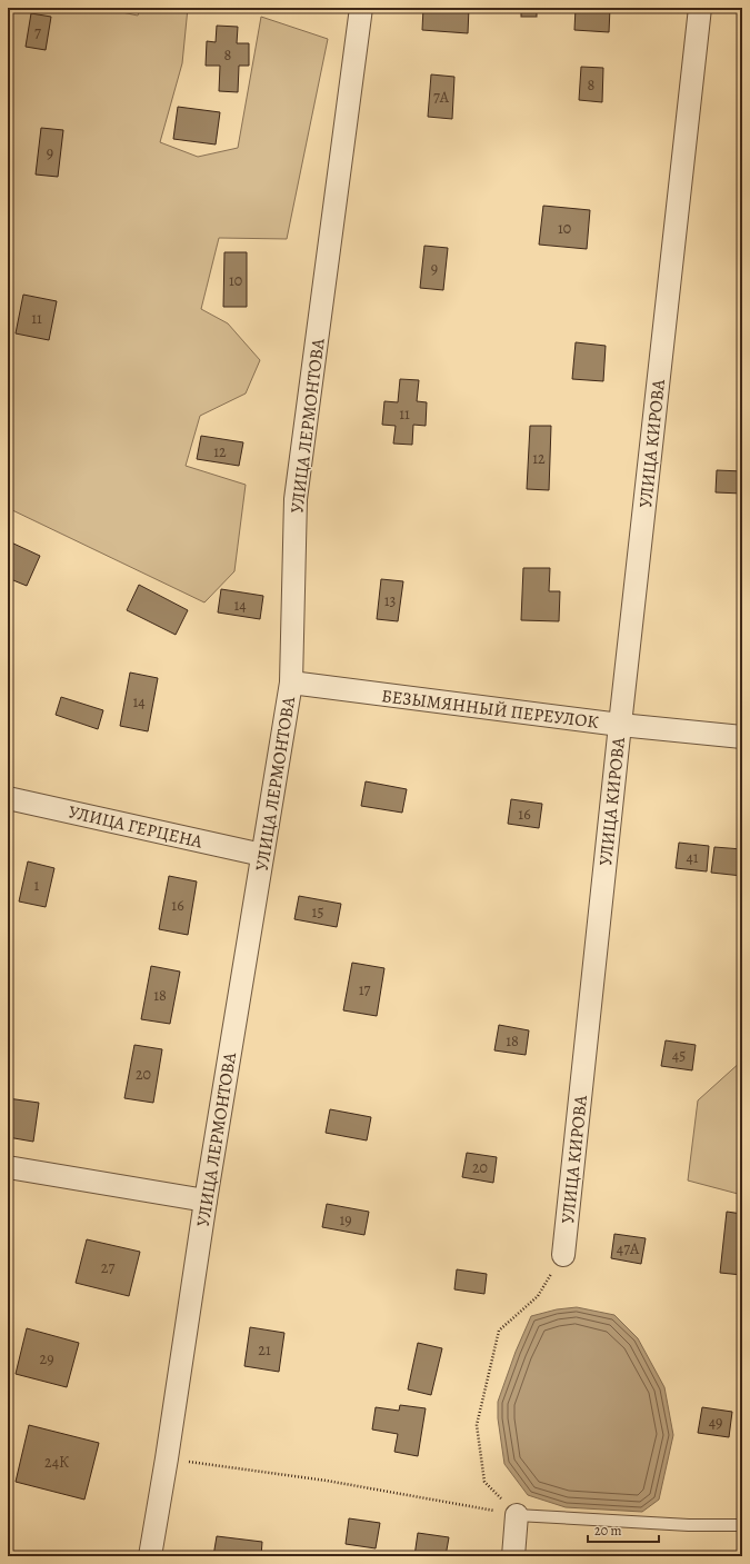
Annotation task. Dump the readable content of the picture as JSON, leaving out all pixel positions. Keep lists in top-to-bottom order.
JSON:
{
  "streets": {
    "street": [
      "УЛИЦА ЛЕРМОНТОВА",
      "УЛИЦА КИРОВА",
      "БЕЗЫМЯННЫЙ ПЕРЕУЛОК",
      "УЛИЦА ГЕРЦЕНА"
    ]
  },
  "crossings": [
    ["УЛИЦА ЛЕРМОНТОВА", "БЕЗЫМЯННЫЙ ПЕРЕУЛОК"],
    ["УЛИЦА ЛЕРМОНТОВА", "УЛИЦА ГЕРЦЕНА"],
    ["УЛИЦА КИРОВА", "БЕЗЫМЯННЫЙ ПЕРЕУЛОК"]
  ],
  "house_numbers": [
    "7",
    "8",
    "8",
    "7А",
    "9",
    "10",
    "9",
    "10",
    "11",
    "11",
    "12",
    "12",
    "13",
    "14",
    "14",
    "16",
    "41",
    "1",
    "16",
    "15",
    "17",
    "18",
    "18",
    "45",
    "20",
    "20",
    "19",
    "47А",
    "27",
    "21",
    "29",
    "49",
    "24К"
  ],
  "scale_bar": "20 m"
}
